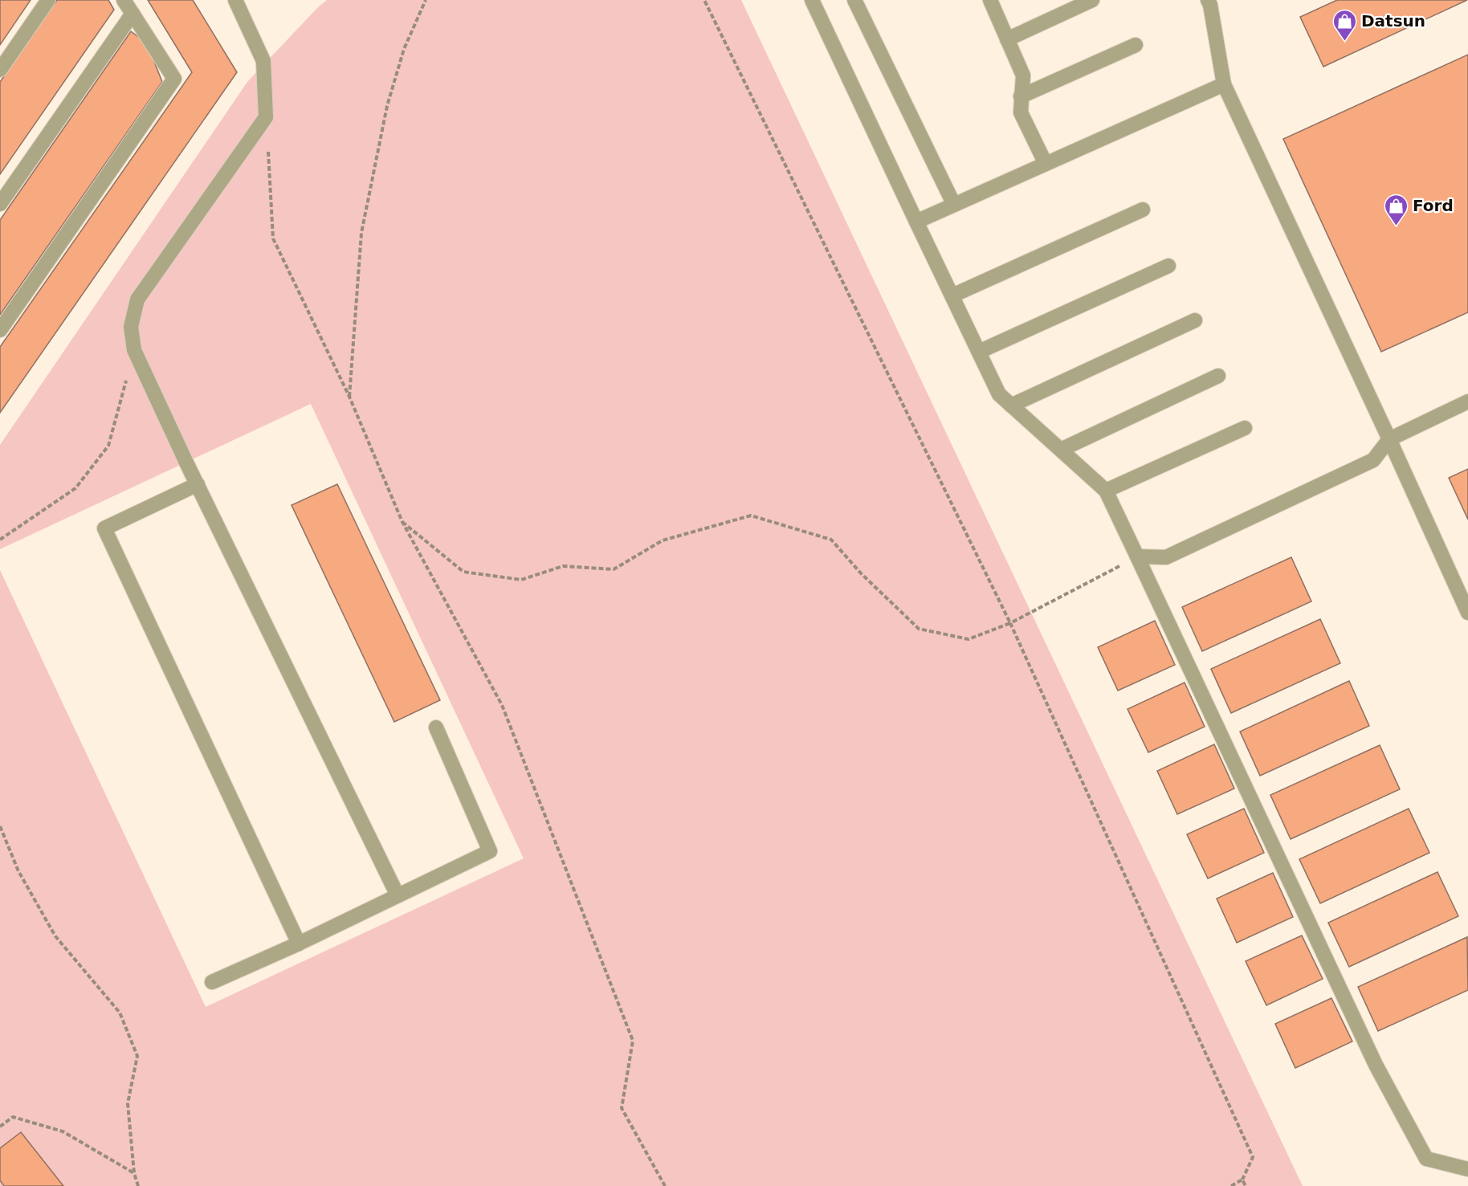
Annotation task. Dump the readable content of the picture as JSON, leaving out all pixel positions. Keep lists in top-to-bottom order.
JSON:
{
  "places": {
    "shop": ["Datsun", "Ford"]
  }
}
